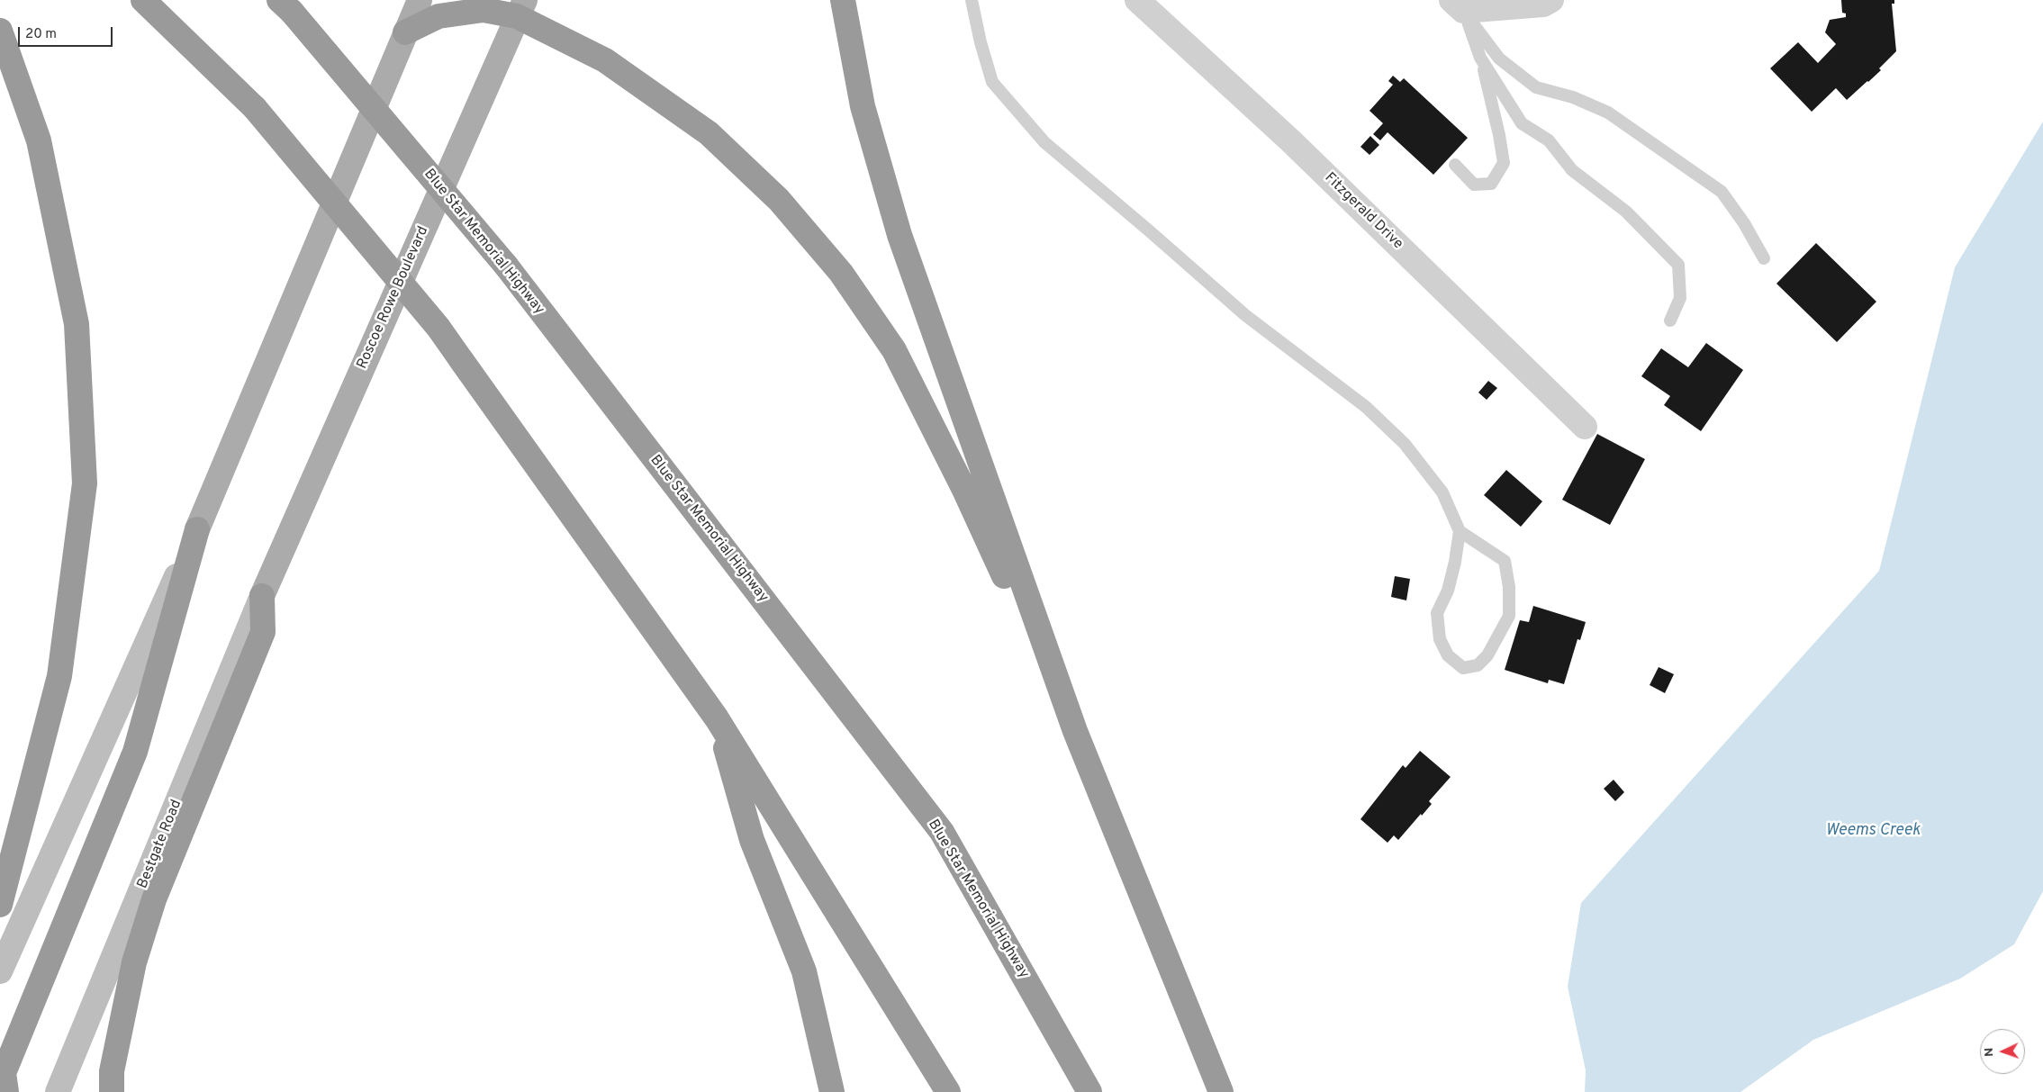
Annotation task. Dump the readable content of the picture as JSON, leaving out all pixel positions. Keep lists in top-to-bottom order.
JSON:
{
  "streets": {
    "highway": ["Blue Star Memorial Highway"],
    "main road": ["Roscoe Rowe Boulevard", "Bestgate Road"],
    "street": ["Fitzgerald Drive"]
  },
  "crossings": [
    ["Roscoe Rowe Boulevard", "Bestgate Road"]
  ],
  "water": ["Weems Creek"],
  "scale_bar": "20 m",
  "north": "left"
}
